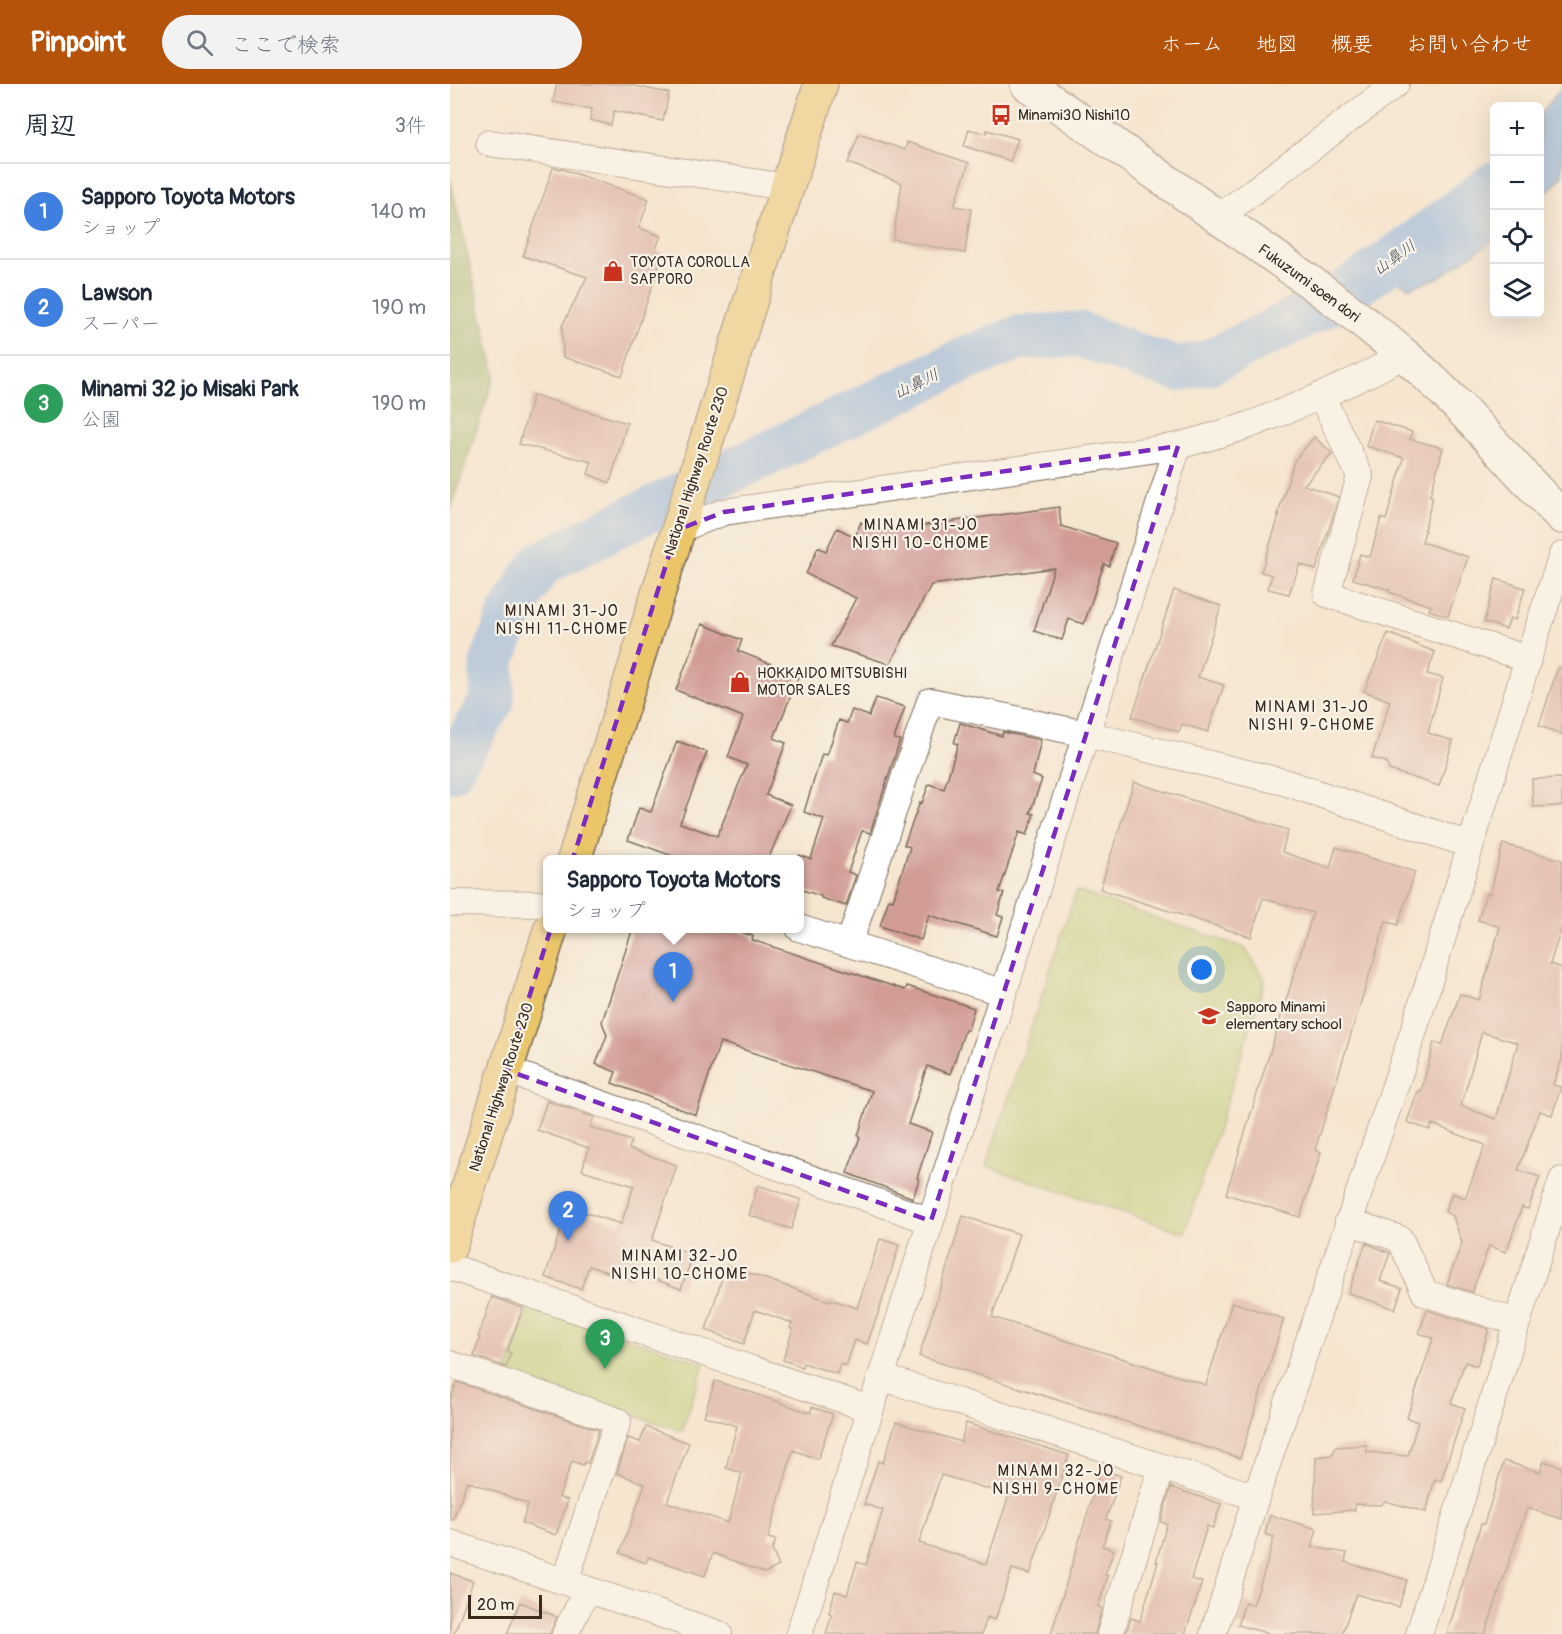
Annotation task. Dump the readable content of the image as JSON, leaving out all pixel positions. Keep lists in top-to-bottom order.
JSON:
{
  "streets": {
    "highway": ["National Highway Route 230"],
    "street": ["Fukuzumi soen dori"]
  },
  "districts": [
    "MINAMI 31-JO NISHI 10-CHOME",
    "MINAMI 31-JO NISHI 11-CHOME",
    "MINAMI 31-JO NISHI 9-CHOME",
    "MINAMI 32-JO NISHI 10-CHOME",
    "MINAMI 32-JO NISHI 9-CHOME"
  ],
  "water": ["山鼻川"],
  "places": {
    "bus stop": ["Minami30 Nishi10"],
    "shop": ["TOYOTA COROLLA SAPPORO", "HOKKAIDO MITSUBISHI MOTOR SALES"],
    "school or university": ["Sapporo Minami elementary school"]
  },
  "scale_bar": "20 m",
  "page": {
    "header": "Pinpoint",
    "search": "ここで検索",
    "nav": [
      "ホーム",
      "地図",
      "概要",
      "お問い合わせ"
    ],
    "heading": ["周辺", "3件"],
    "map_buttons": ["+", "−"],
    "list": [
      {
        "mark": "1",
        "name": "Sapporo Toyota Motors",
        "note": "ショップ",
        "value": "140 m"
      },
      {
        "mark": "2",
        "name": "Lawson",
        "note": "スーパー",
        "value": "190 m"
      },
      {
        "mark": "3",
        "name": "Minami 32 jo Misaki Park",
        "note": "公園",
        "value": "190 m"
      }
    ],
    "popup": ["Sapporo Toyota Motors", "ショップ"],
    "pins": ["1", "2", "3"],
    "scale": "20 m"
  }
}
